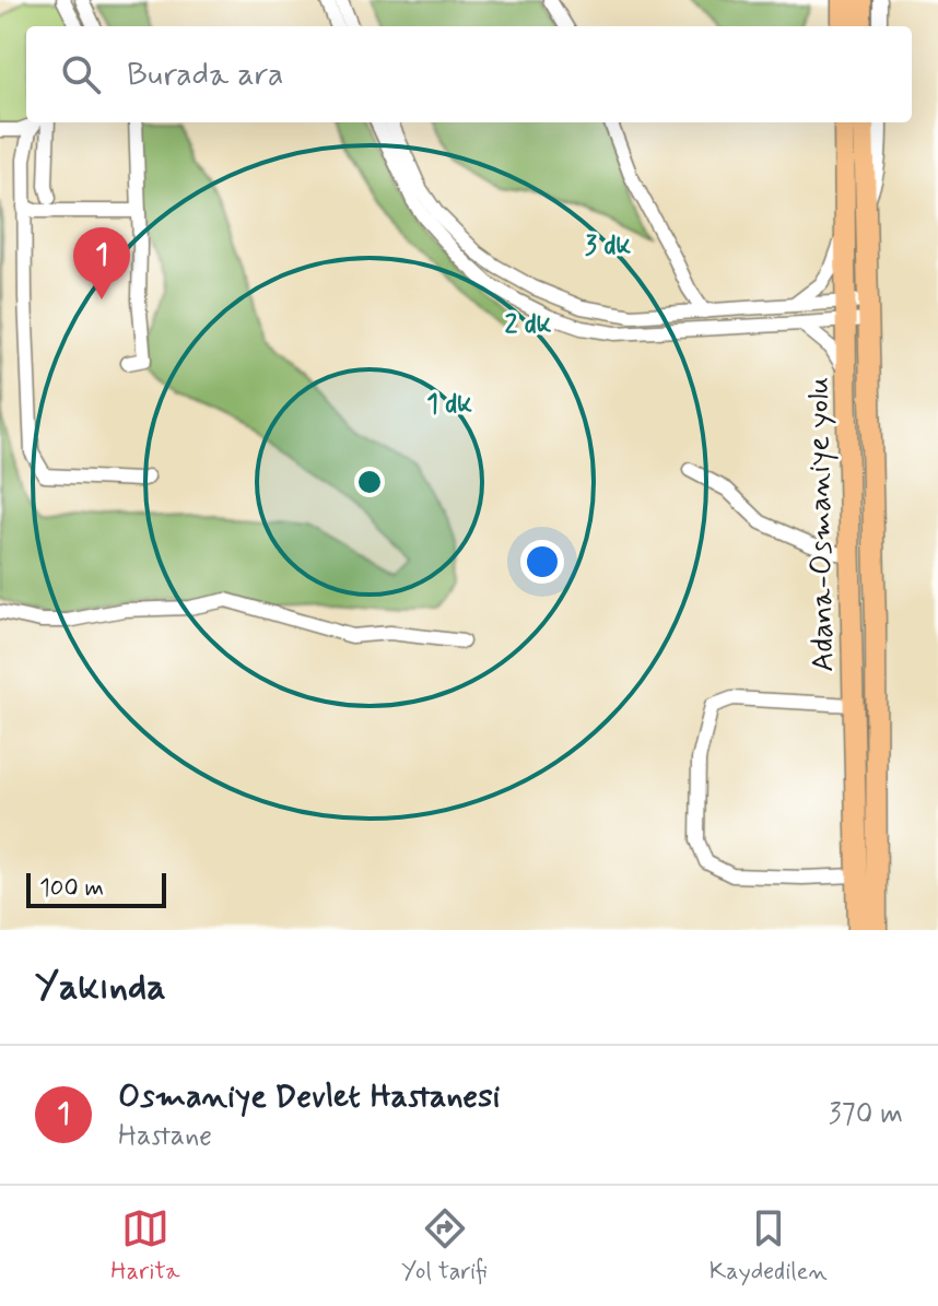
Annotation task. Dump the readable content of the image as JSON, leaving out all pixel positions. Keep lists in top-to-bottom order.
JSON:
{
  "streets": {
    "highway": ["Adana-Osmaniye yolu"]
  },
  "scale_bar": "100 m",
  "page": {
    "search": "Burada ara",
    "pins": "1",
    "scale": "100 m",
    "heading": "Yakında",
    "list": [
      {
        "mark": "1",
        "name": "Osmaniye Devlet Hastanesi",
        "note": "Hastane",
        "value": "370 m"
      }
    ],
    "nav": ["Harita", "Yol tarifi", "Kaydedilen"]
  },
  "rings": ["3 dk", "2 dk", "1 dk"]
}
